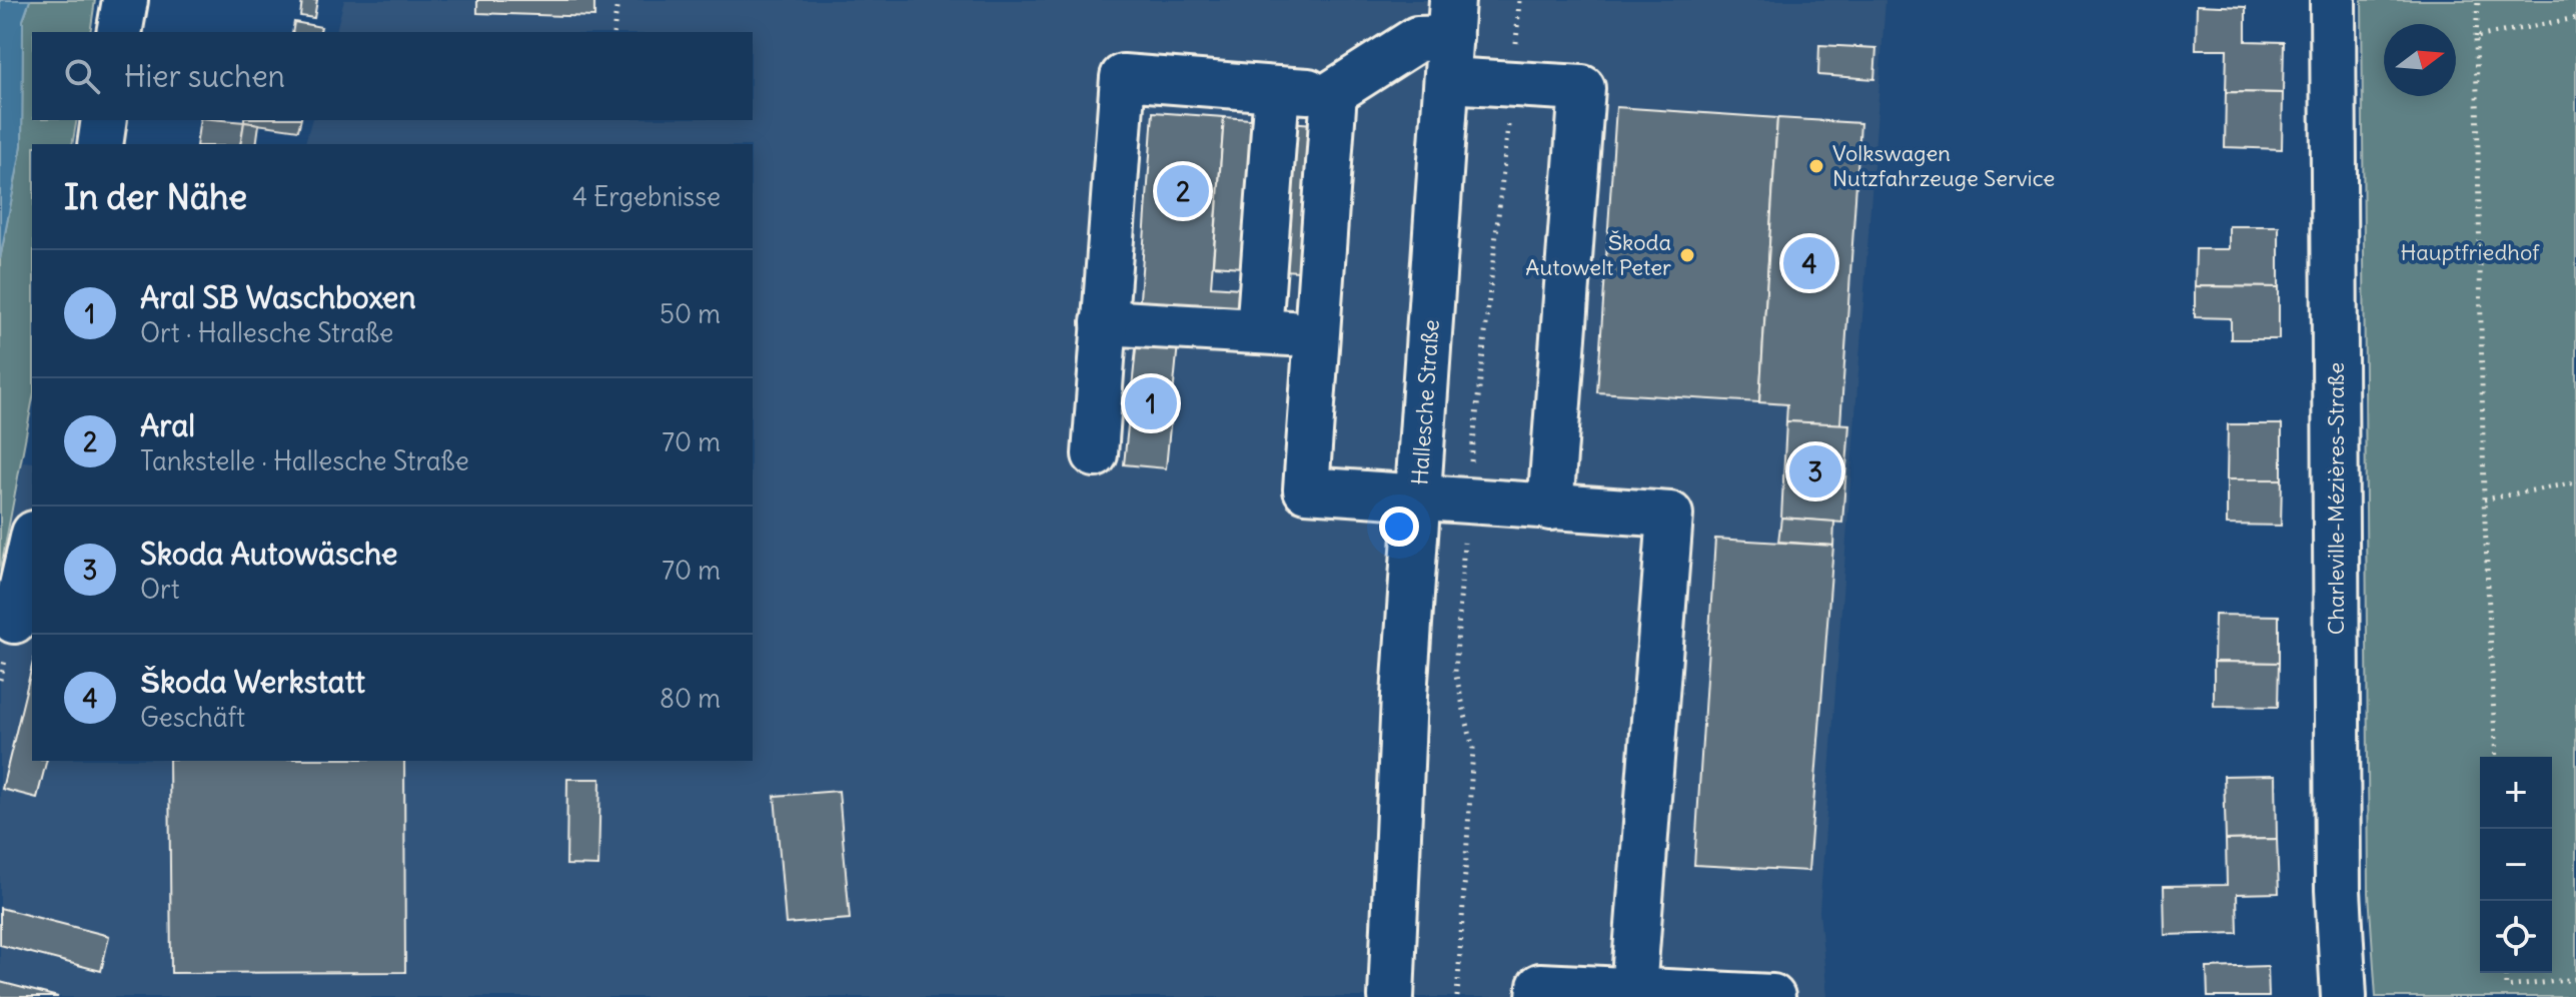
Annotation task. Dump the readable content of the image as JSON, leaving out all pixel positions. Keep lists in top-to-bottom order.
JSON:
{
  "streets": {
    "street": ["Hallesche Straße", "Charleville-Mézières-Straße"]
  },
  "parks": ["Hauptfriedhof"],
  "places": ["Volkswagen Nutzfahrzeuge Service", "Škoda Autowelt Peter"],
  "north": "right",
  "page": {
    "search": "Hier suchen",
    "heading": ["In der Nähe", "4 Ergebnisse"],
    "pins": [
      "2",
      "4",
      "1",
      "3"
    ],
    "list": [
      {
        "mark": "1",
        "name": "Aral SB Waschboxen",
        "note": "Ort · Hallesche Straße",
        "value": "50 m"
      },
      {
        "mark": "2",
        "name": "Aral",
        "note": "Tankstelle · Hallesche Straße",
        "value": "70 m"
      },
      {
        "mark": "3",
        "name": "Skoda Autowäsche",
        "note": "Ort",
        "value": "70 m"
      },
      {
        "mark": "4",
        "name": "Škoda Werkstatt",
        "note": "Geschäft",
        "value": "80 m"
      }
    ],
    "map_buttons": ["+", "−"]
  }
}
